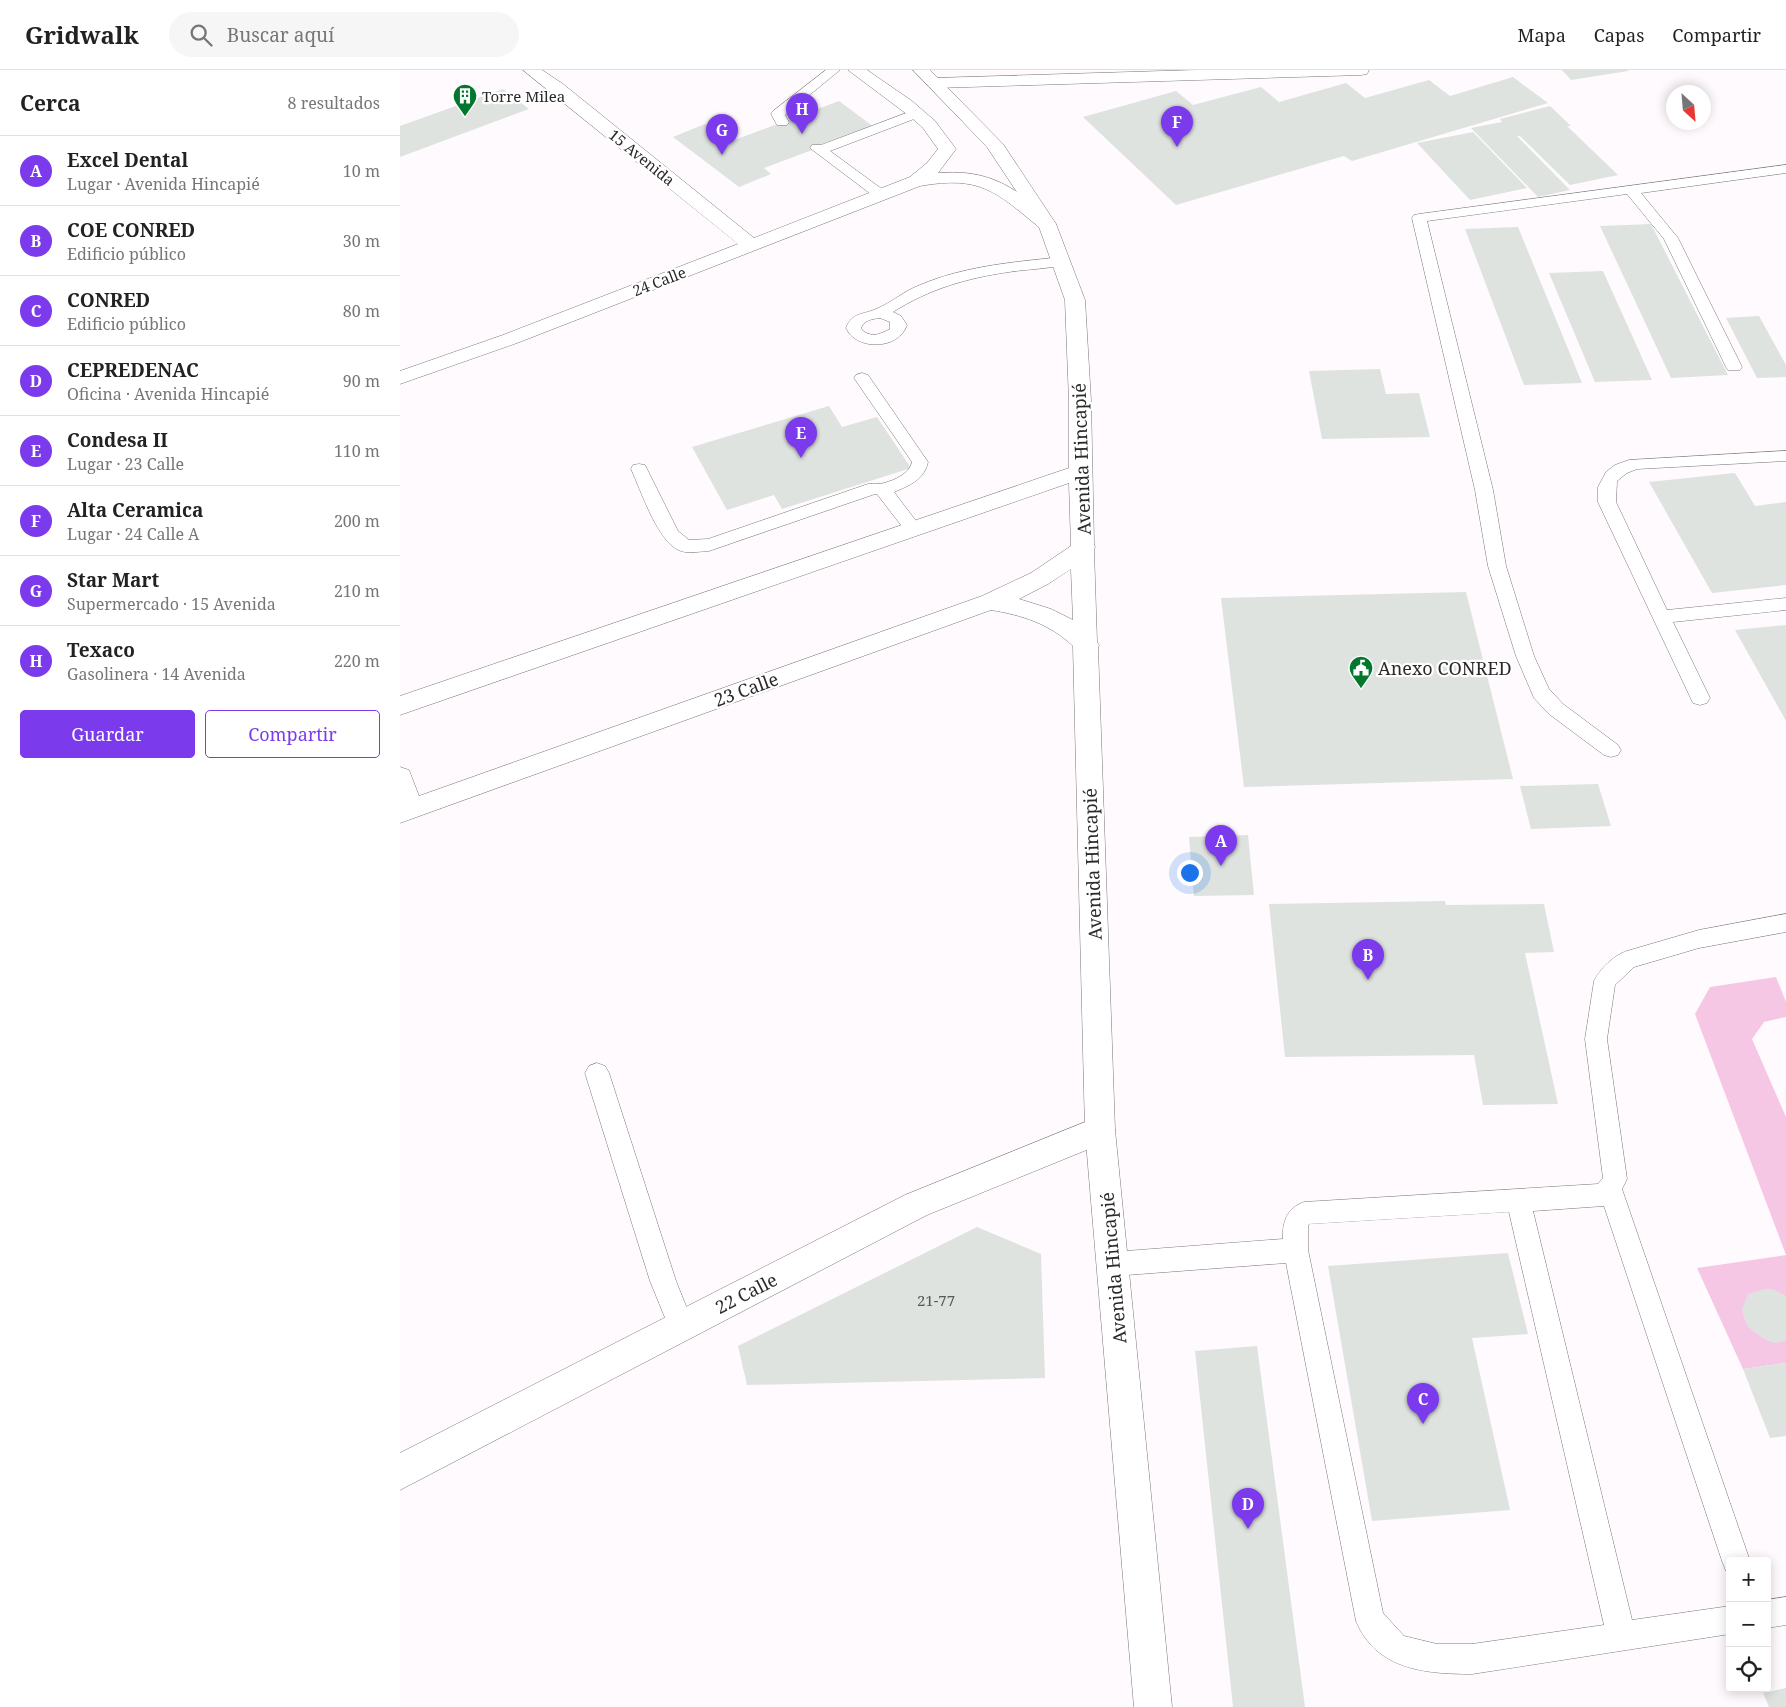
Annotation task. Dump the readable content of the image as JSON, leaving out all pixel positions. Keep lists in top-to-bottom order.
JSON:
{
  "streets": {
    "main road": [
      "15 Avenida",
      "24 Calle",
      "Avenida Hincapié",
      "23 Calle",
      "22 Calle"
    ]
  },
  "crossings": [
    ["15 Avenida", "24 Calle"],
    ["24 Calle", "Avenida Hincapié"],
    ["Avenida Hincapié", "23 Calle"],
    ["Avenida Hincapié", "22 Calle"]
  ],
  "places": {
    "building": ["Torre Milea"],
    "public building": ["Anexo CONRED"]
  },
  "house_numbers": ["21-77"],
  "north": "bottom right",
  "page": {
    "header": "Gridwalk",
    "search": "Buscar aquí",
    "nav": ["Mapa", "Capas", "Compartir"],
    "heading": ["Cerca", "8 resultados"],
    "pins": [
      "H",
      "F",
      "G",
      "E",
      "A",
      "B",
      "C",
      "D"
    ],
    "list": [
      {
        "mark": "A",
        "name": "Excel Dental",
        "note": "Lugar · Avenida Hincapié",
        "value": "10 m"
      },
      {
        "mark": "B",
        "name": "COE CONRED",
        "note": "Edificio público",
        "value": "30 m"
      },
      {
        "mark": "C",
        "name": "CONRED",
        "note": "Edificio público",
        "value": "80 m"
      },
      {
        "mark": "D",
        "name": "CEPREDENAC",
        "note": "Oficina · Avenida Hincapié",
        "value": "90 m"
      },
      {
        "mark": "E",
        "name": "Condesa II",
        "note": "Lugar · 23 Calle",
        "value": "110 m"
      },
      {
        "mark": "F",
        "name": "Alta Ceramica",
        "note": "Lugar · 24 Calle A",
        "value": "200 m"
      },
      {
        "mark": "G",
        "name": "Star Mart",
        "note": "Supermercado · 15 Avenida",
        "value": "210 m"
      },
      {
        "mark": "H",
        "name": "Texaco",
        "note": "Gasolinera · 14 Avenida",
        "value": "220 m"
      }
    ],
    "buttons": ["Guardar", "Compartir"],
    "map_buttons": ["+", "−"]
  }
}
